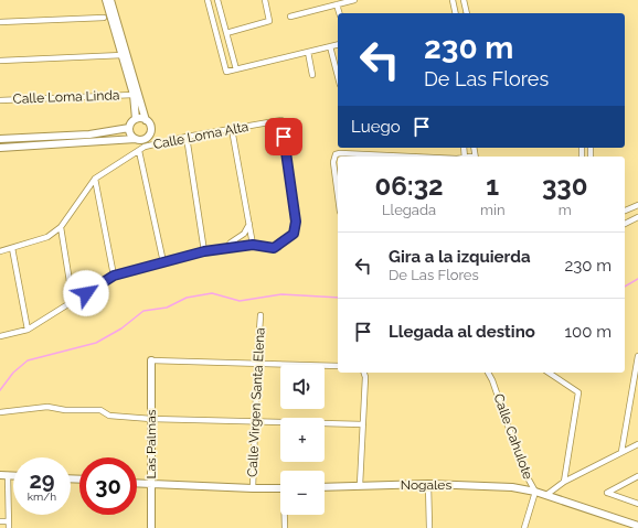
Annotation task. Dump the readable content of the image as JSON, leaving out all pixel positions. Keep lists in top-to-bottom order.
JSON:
{
  "streets": {
    "street": [
      "Calle Loma Linda",
      "Calle Loma Alta",
      "Calle Virgen Santa Elena",
      "Calle Cahulote",
      "Las Palmas",
      "Nogales"
    ]
  },
  "crossings": [
    ["Calle Cahulote", "Nogales"]
  ],
  "page": {
    "turn": ["230 m", "De Las Flores"],
    "then": "Luego",
    "eta": [
      "06:32",
      "Llegada",
      "1",
      "min",
      "330",
      "m"
    ],
    "list": [
      {
        "name": "Gira a la izquierda",
        "note": "De Las Flores",
        "value": "230 m"
      },
      {
        "name": "Llegada al destino",
        "value": "100 m"
      }
    ],
    "map_buttons": ["+", "−"],
    "speed": "29 km/h",
    "limit": "30"
  }
}
